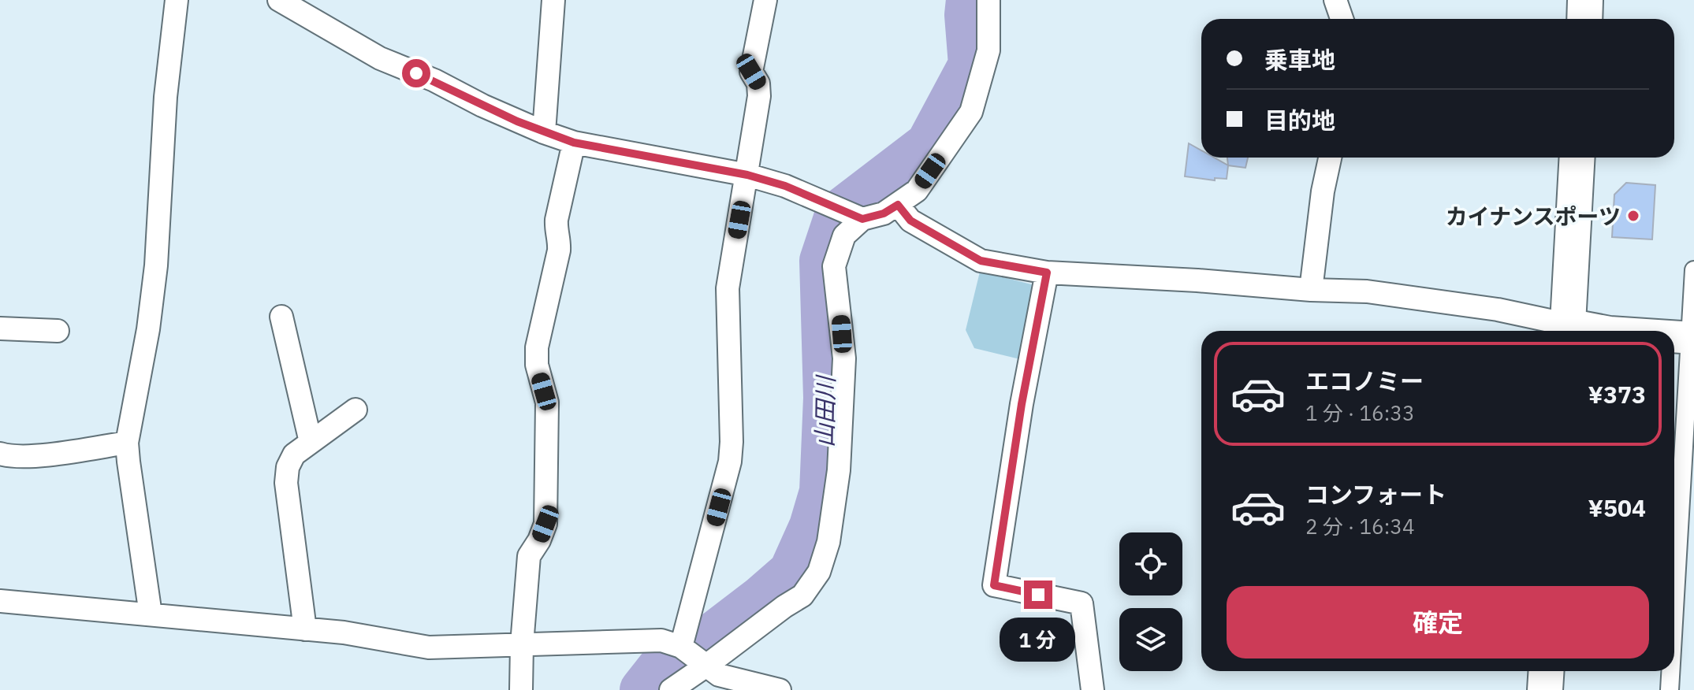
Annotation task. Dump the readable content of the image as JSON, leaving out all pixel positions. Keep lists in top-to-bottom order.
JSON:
{
  "water": ["山田川"],
  "places": ["カイナンスポーツ"],
  "page": {
    "banner": ["乗車地", "目的地"],
    "list": [
      {
        "name": "エコノミー",
        "note": "1 分 · 16:33",
        "value": "¥373"
      },
      {
        "name": "コンフォート",
        "note": "2 分 · 16:34",
        "value": "¥504"
      }
    ],
    "buttons": "確定",
    "bubble": "1 分"
  }
}
